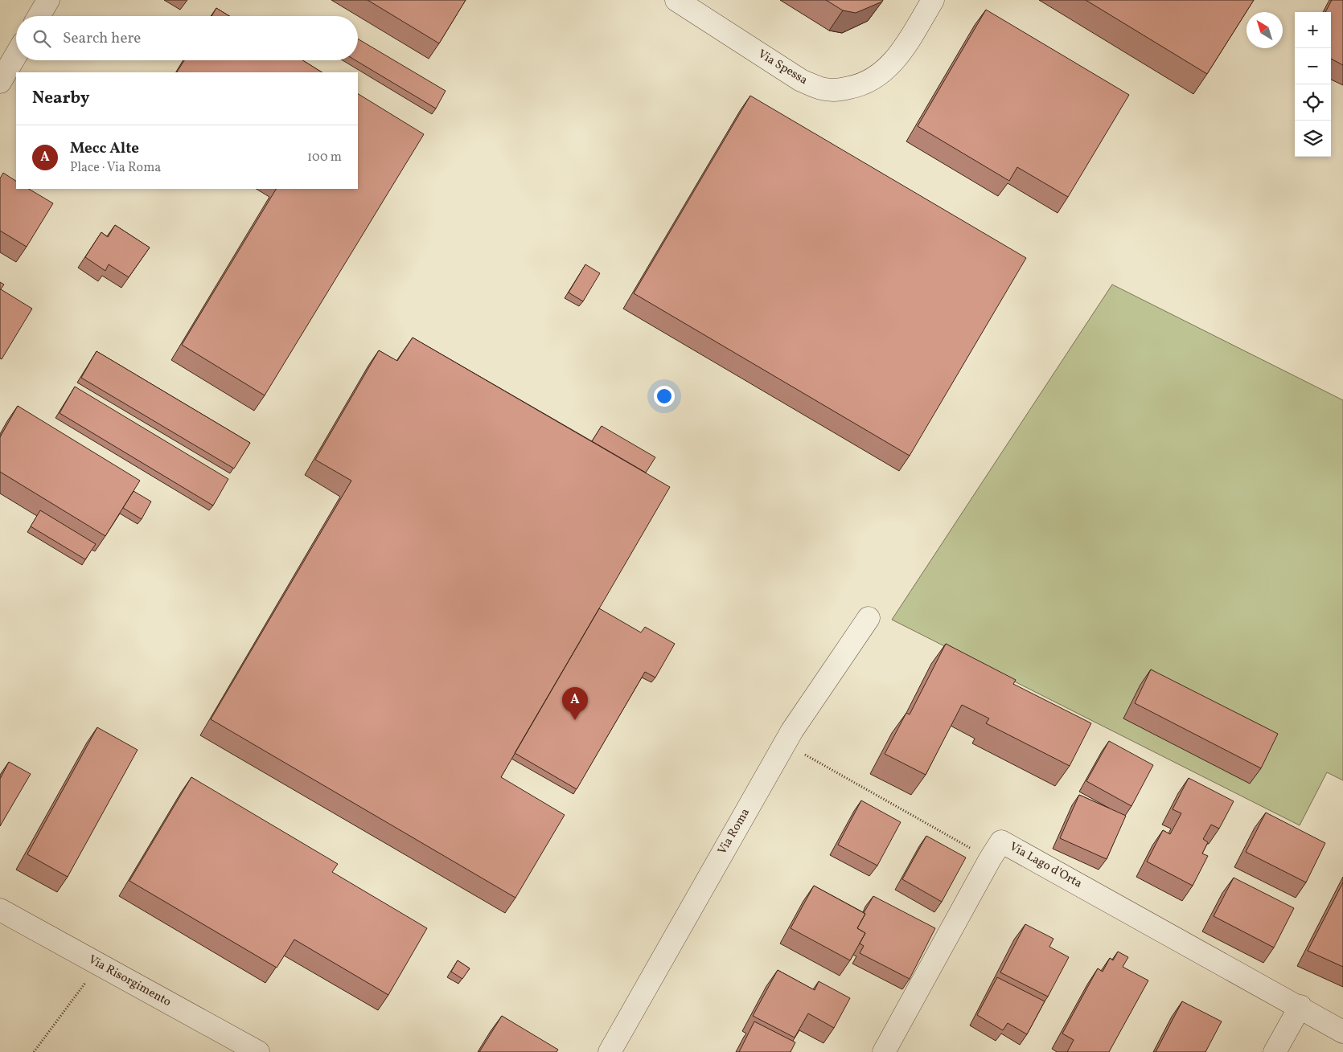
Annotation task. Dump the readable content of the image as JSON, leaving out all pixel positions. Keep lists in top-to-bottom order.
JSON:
{
  "streets": {
    "street": [
      "Via Spessa",
      "Via Roma",
      "Via Lago d'Orta",
      "Via Risorgimento"
    ]
  },
  "north": "top left",
  "page": {
    "map_buttons": ["+", "−"],
    "search": "Search here",
    "heading": "Nearby",
    "list": [
      {
        "mark": "A",
        "name": "Mecc Alte",
        "note": "Place · Via Roma",
        "value": "100 m"
      }
    ],
    "pins": "A"
  }
}
